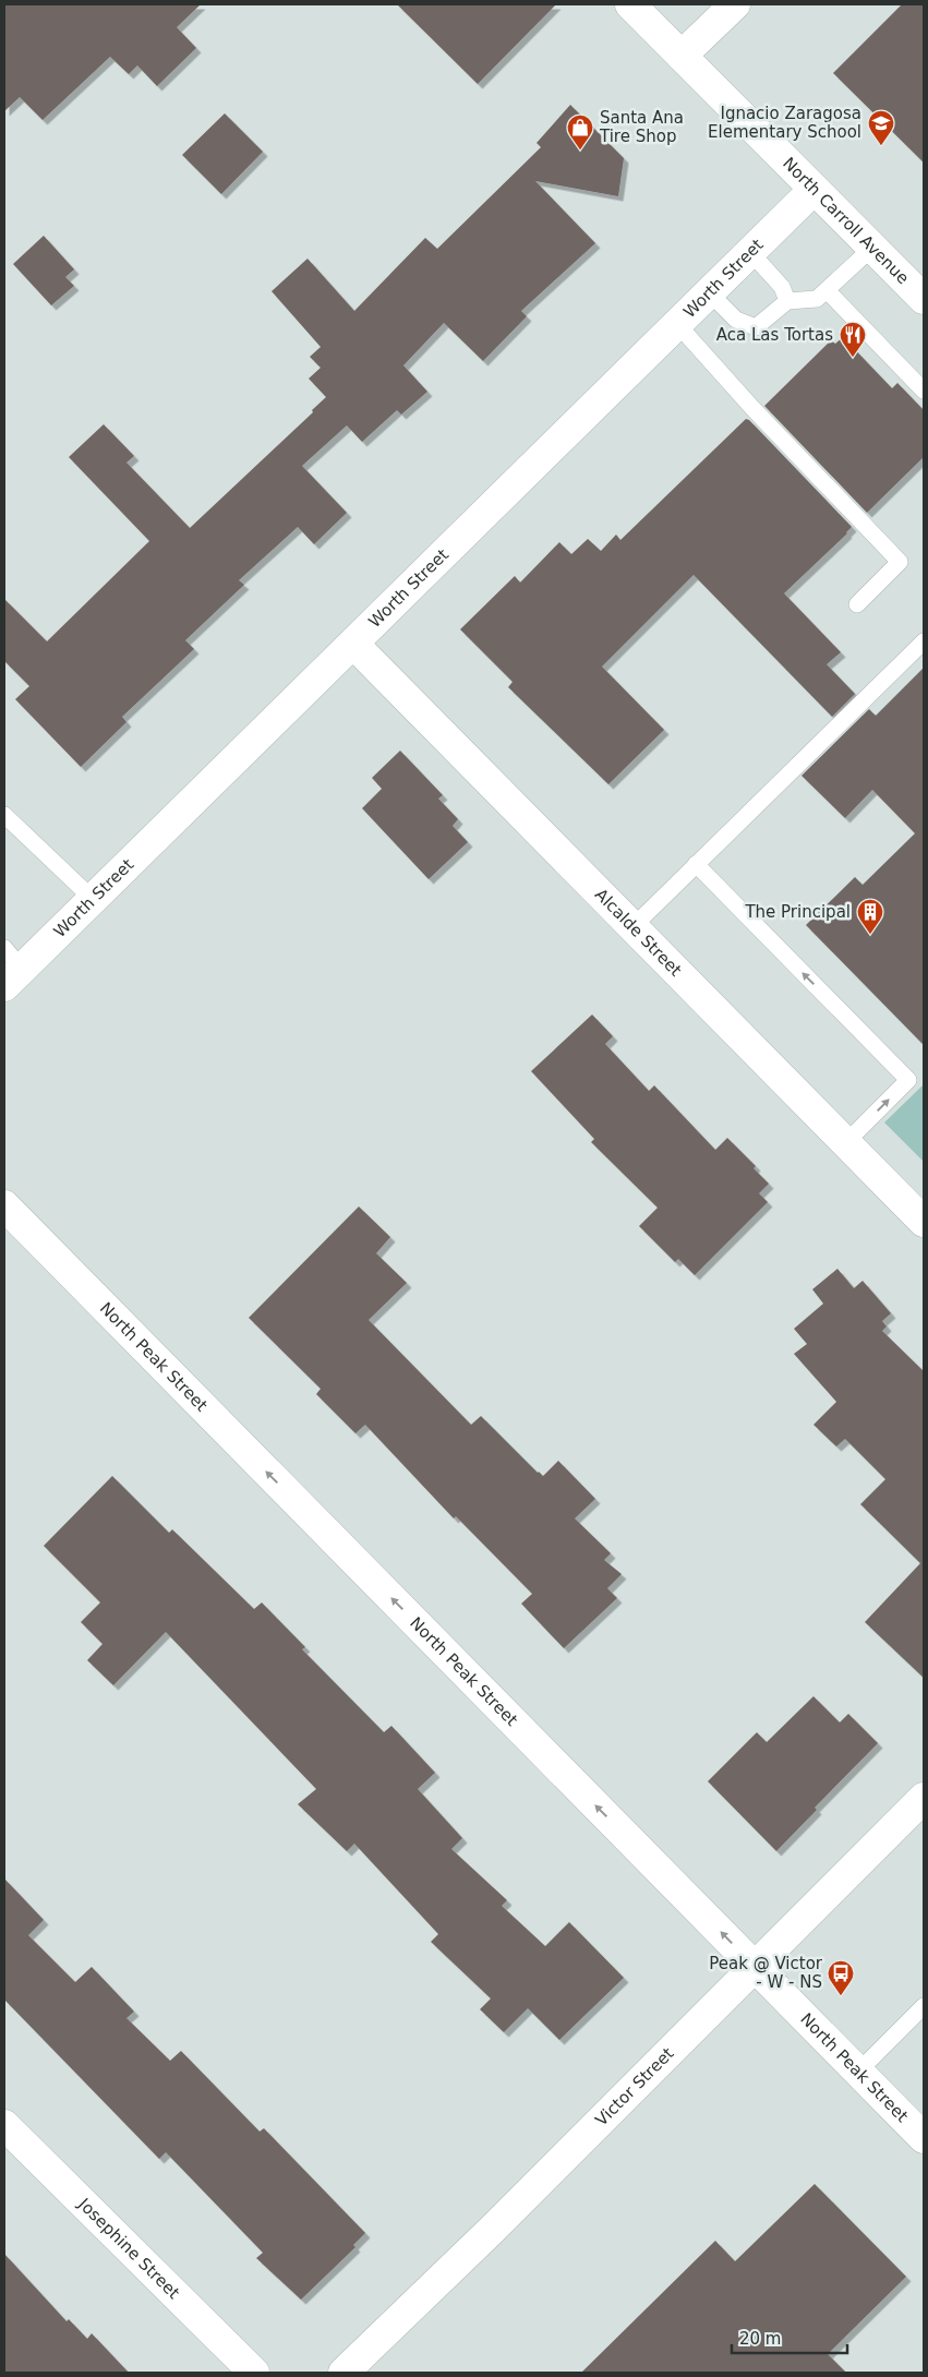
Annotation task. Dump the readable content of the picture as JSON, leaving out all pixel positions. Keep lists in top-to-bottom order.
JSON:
{
  "streets": {
    "street": [
      "North Carroll Avenue",
      "Worth Street",
      "Alcalde Street",
      "North Peak Street",
      "Victor Street",
      "Josephine Street"
    ]
  },
  "crossings": [
    ["North Carroll Avenue", "Worth Street"],
    ["Worth Street", "Alcalde Street"],
    ["North Peak Street", "Victor Street"]
  ],
  "one_way": ["North Peak Street"],
  "places": {
    "school or university": ["Ignacio Zaragosa Elementary School"],
    "shop": ["Santa Ana Tire Shop"],
    "restaurant": ["Aca Las Tortas"],
    "building": ["The Principal"],
    "bus stop": ["Peak @ Victor - W - NS"]
  },
  "scale_bar": "20 m"
}
